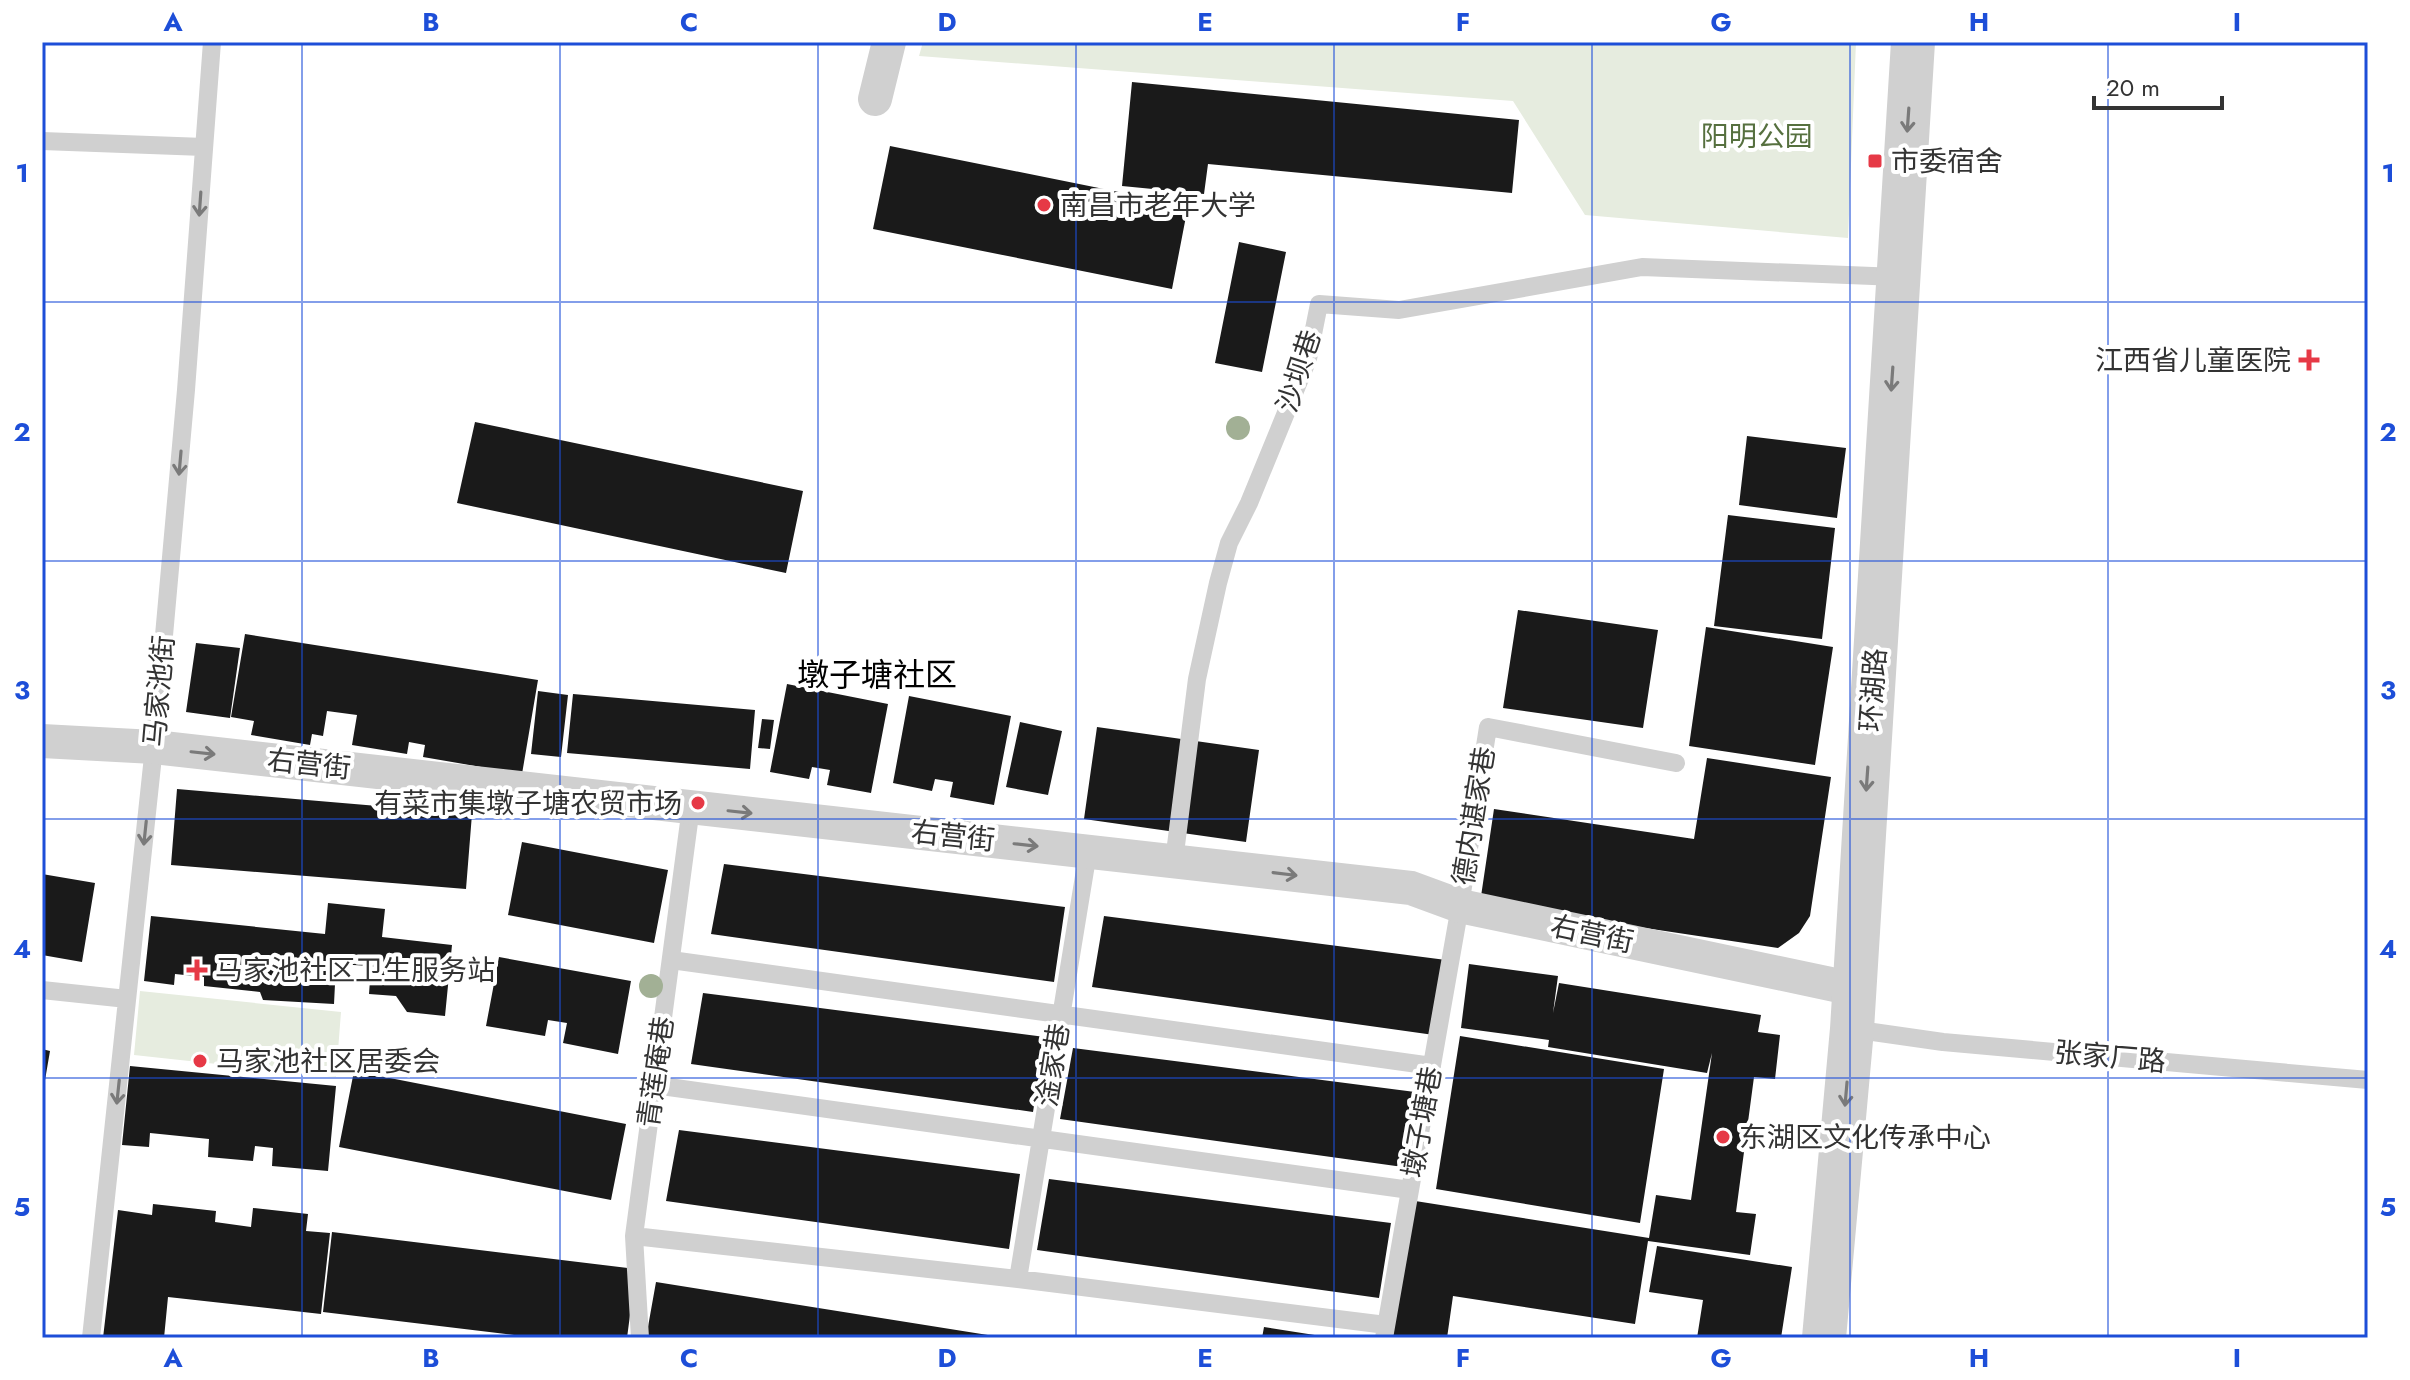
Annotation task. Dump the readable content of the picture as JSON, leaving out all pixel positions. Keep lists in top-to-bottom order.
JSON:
{
  "streets": {
    "street": ["环湖路", "右营街"],
    "lane": [
      "沙坝巷",
      "马家池街",
      "德内谌家巷",
      "张家厂路",
      "淦家巷",
      "青莲庵巷",
      "墩子塘巷"
    ]
  },
  "crossings": [
    ["沙坝巷", "环湖路"],
    ["沙坝巷", "右营街"],
    ["环湖路", "右营街"],
    ["环湖路", "张家厂路"],
    ["马家池街", "右营街"],
    ["右营街", "德内谌家巷"],
    ["右营街", "张家厂路"],
    ["右营街", "淦家巷"],
    ["右营街", "青莲庵巷"],
    ["右营街", "墩子塘巷"],
    ["德内谌家巷", "墩子塘巷"]
  ],
  "one_way": ["环湖路", "马家池街", "右营街"],
  "districts": ["墩子塘社区"],
  "parks": ["阳明公园"],
  "places": {
    "transit": ["市委宿舍"],
    "other": [
      "南昌市老年大学",
      "有菜市集墩子塘农贸市场",
      "马家池社区居委会",
      "东湖区文化传承中心"
    ],
    "health": ["江西省儿童医院", "马家池社区卫生服务站"]
  },
  "scale_bar": "20 m",
  "grid": {
    "columns": [
      "A",
      "B",
      "C",
      "D",
      "E",
      "F",
      "G",
      "H",
      "I"
    ],
    "rows": [
      "1",
      "2",
      "3",
      "4",
      "5"
    ]
  }
}
